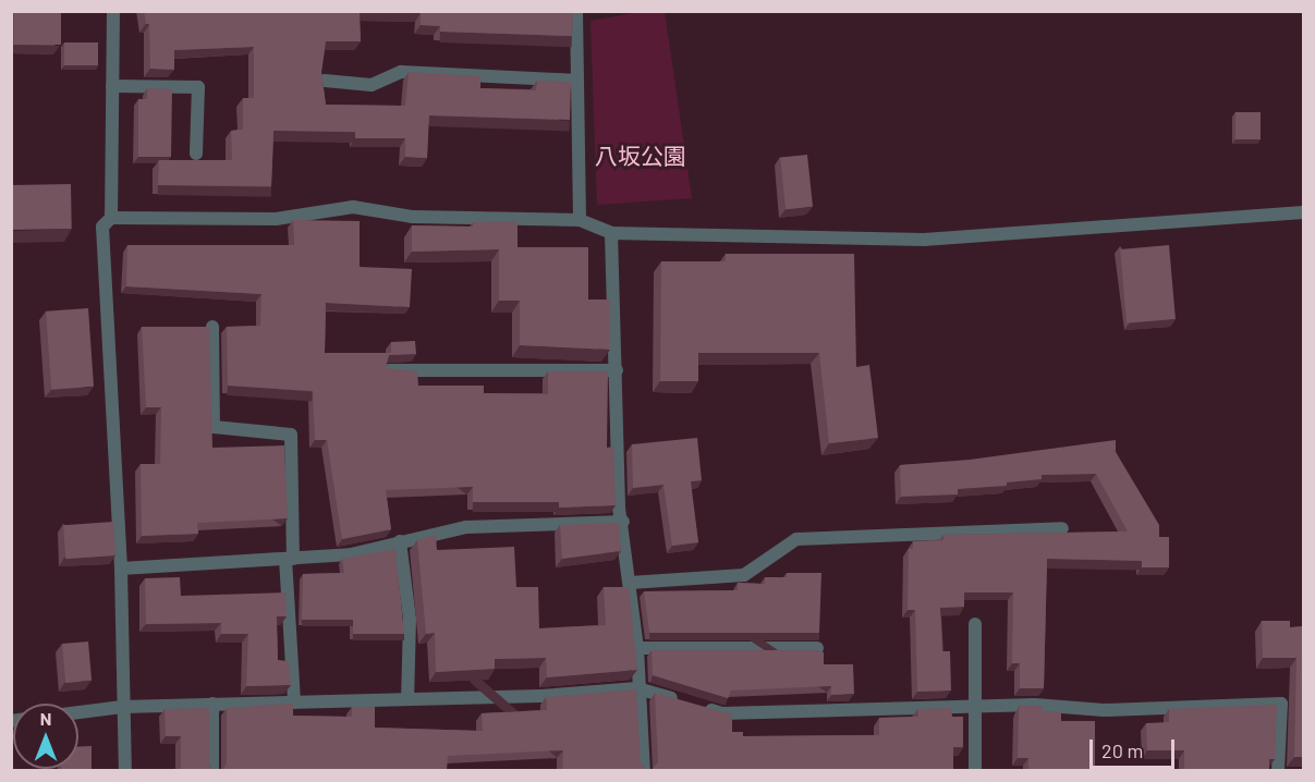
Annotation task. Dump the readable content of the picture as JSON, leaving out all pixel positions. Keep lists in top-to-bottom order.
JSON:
{
  "parks": ["八坂公園"],
  "scale_bar": "20 m",
  "north": "top"
}
